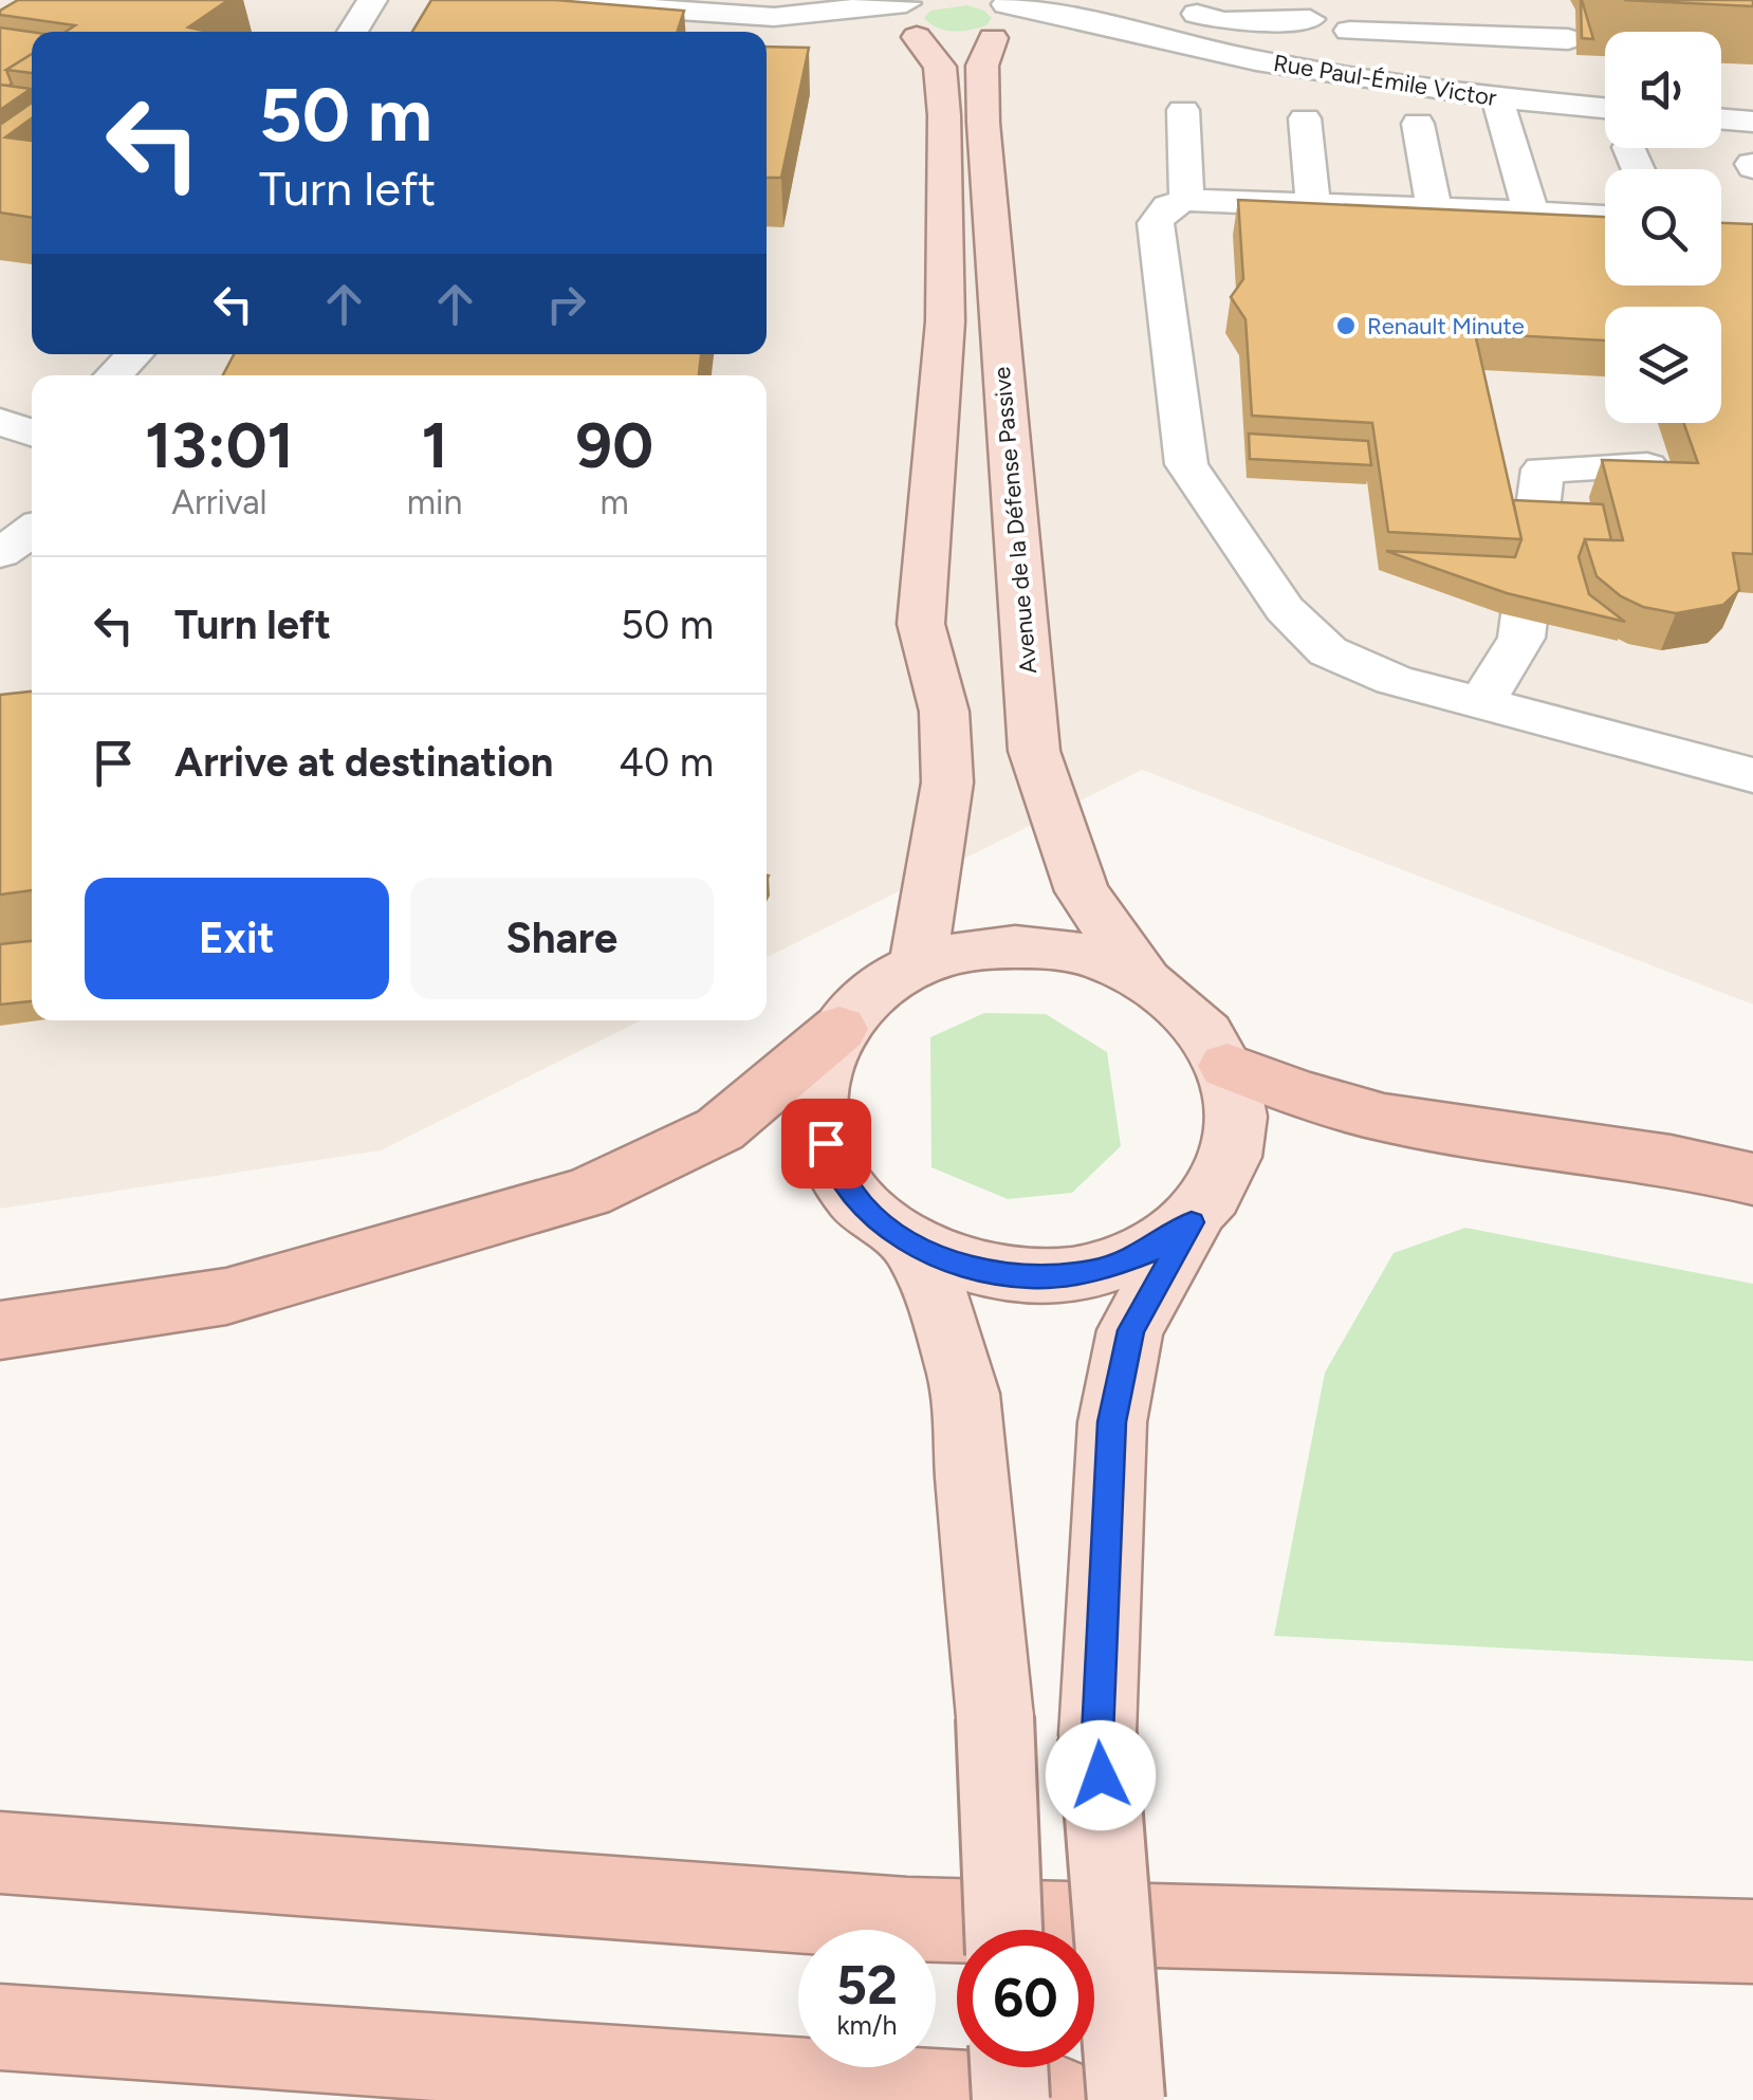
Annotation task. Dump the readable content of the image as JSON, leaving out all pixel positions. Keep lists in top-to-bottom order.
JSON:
{
  "streets": {
    "main road": ["Avenue de la Défense Passive"],
    "street": ["Rue Paul-Émile Victor"]
  },
  "crossings": [
    ["Rue Paul-Émile Victor", "Avenue de la Défense Passive"]
  ],
  "places": ["Renault Minute"],
  "page": {
    "turn": ["50 m", "Turn left"],
    "eta": [
      "13:01",
      "Arrival",
      "1",
      "min",
      "90",
      "m"
    ],
    "list": [
      {
        "name": "Turn left",
        "value": "50 m"
      },
      {
        "name": "Arrive at destination",
        "value": "40 m"
      }
    ],
    "buttons": ["Exit", "Share"],
    "speed": "52 km/h",
    "limit": "60"
  }
}
